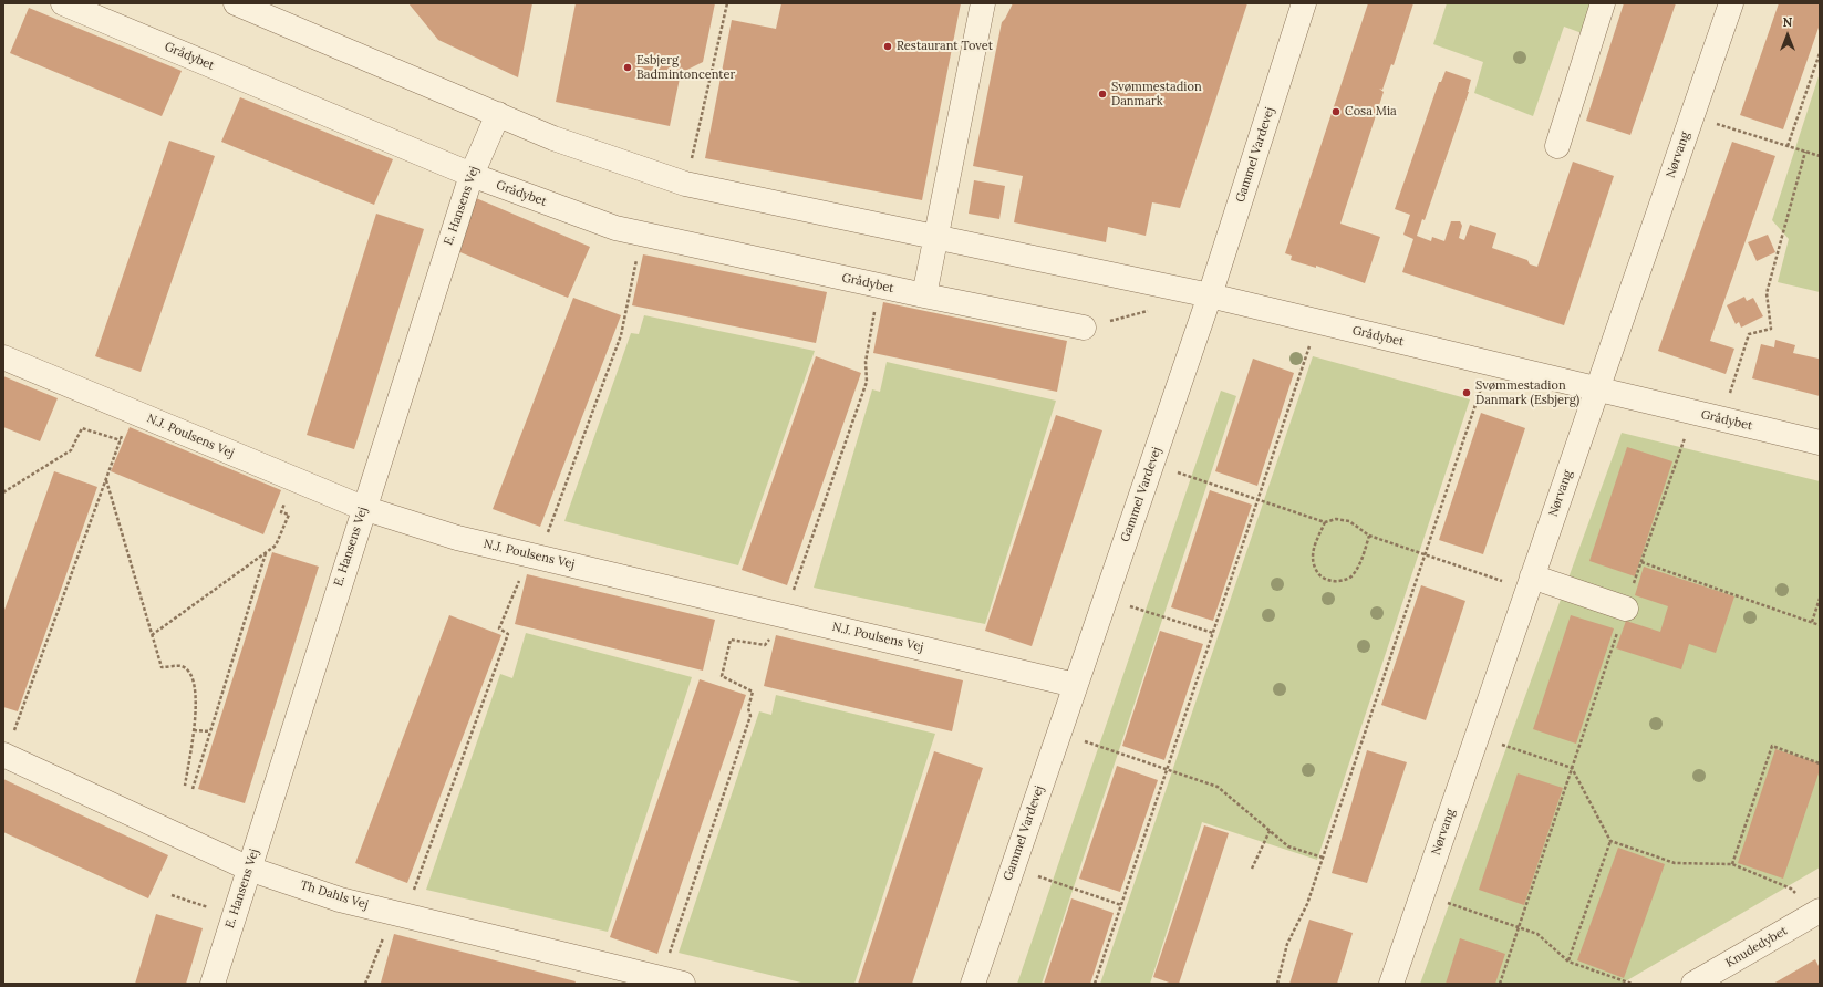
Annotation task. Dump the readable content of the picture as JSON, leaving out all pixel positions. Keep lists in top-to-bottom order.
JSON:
{
  "streets": {
    "street": [
      "Grådybet",
      "Gammel Vardevej",
      "Nørvang",
      "E. Hansens Vej",
      "N.J. Poulsens Vej",
      "Th Dahls Vej",
      "Knudedybet"
    ]
  },
  "crossings": [
    ["Grådybet", "Gammel Vardevej"],
    ["Grådybet", "Nørvang"],
    ["Grådybet", "E. Hansens Vej"],
    ["Gammel Vardevej", "N.J. Poulsens Vej"],
    ["E. Hansens Vej", "N.J. Poulsens Vej"],
    ["E. Hansens Vej", "Th Dahls Vej"]
  ],
  "places": [
    "Restaurant Tovet",
    "Esbjerg Badmintoncenter",
    "Svømmestadion Danmark",
    "Cosa Mia",
    "Svømmestadion Danmark (Esbjerg)"
  ],
  "north": "top"
}
